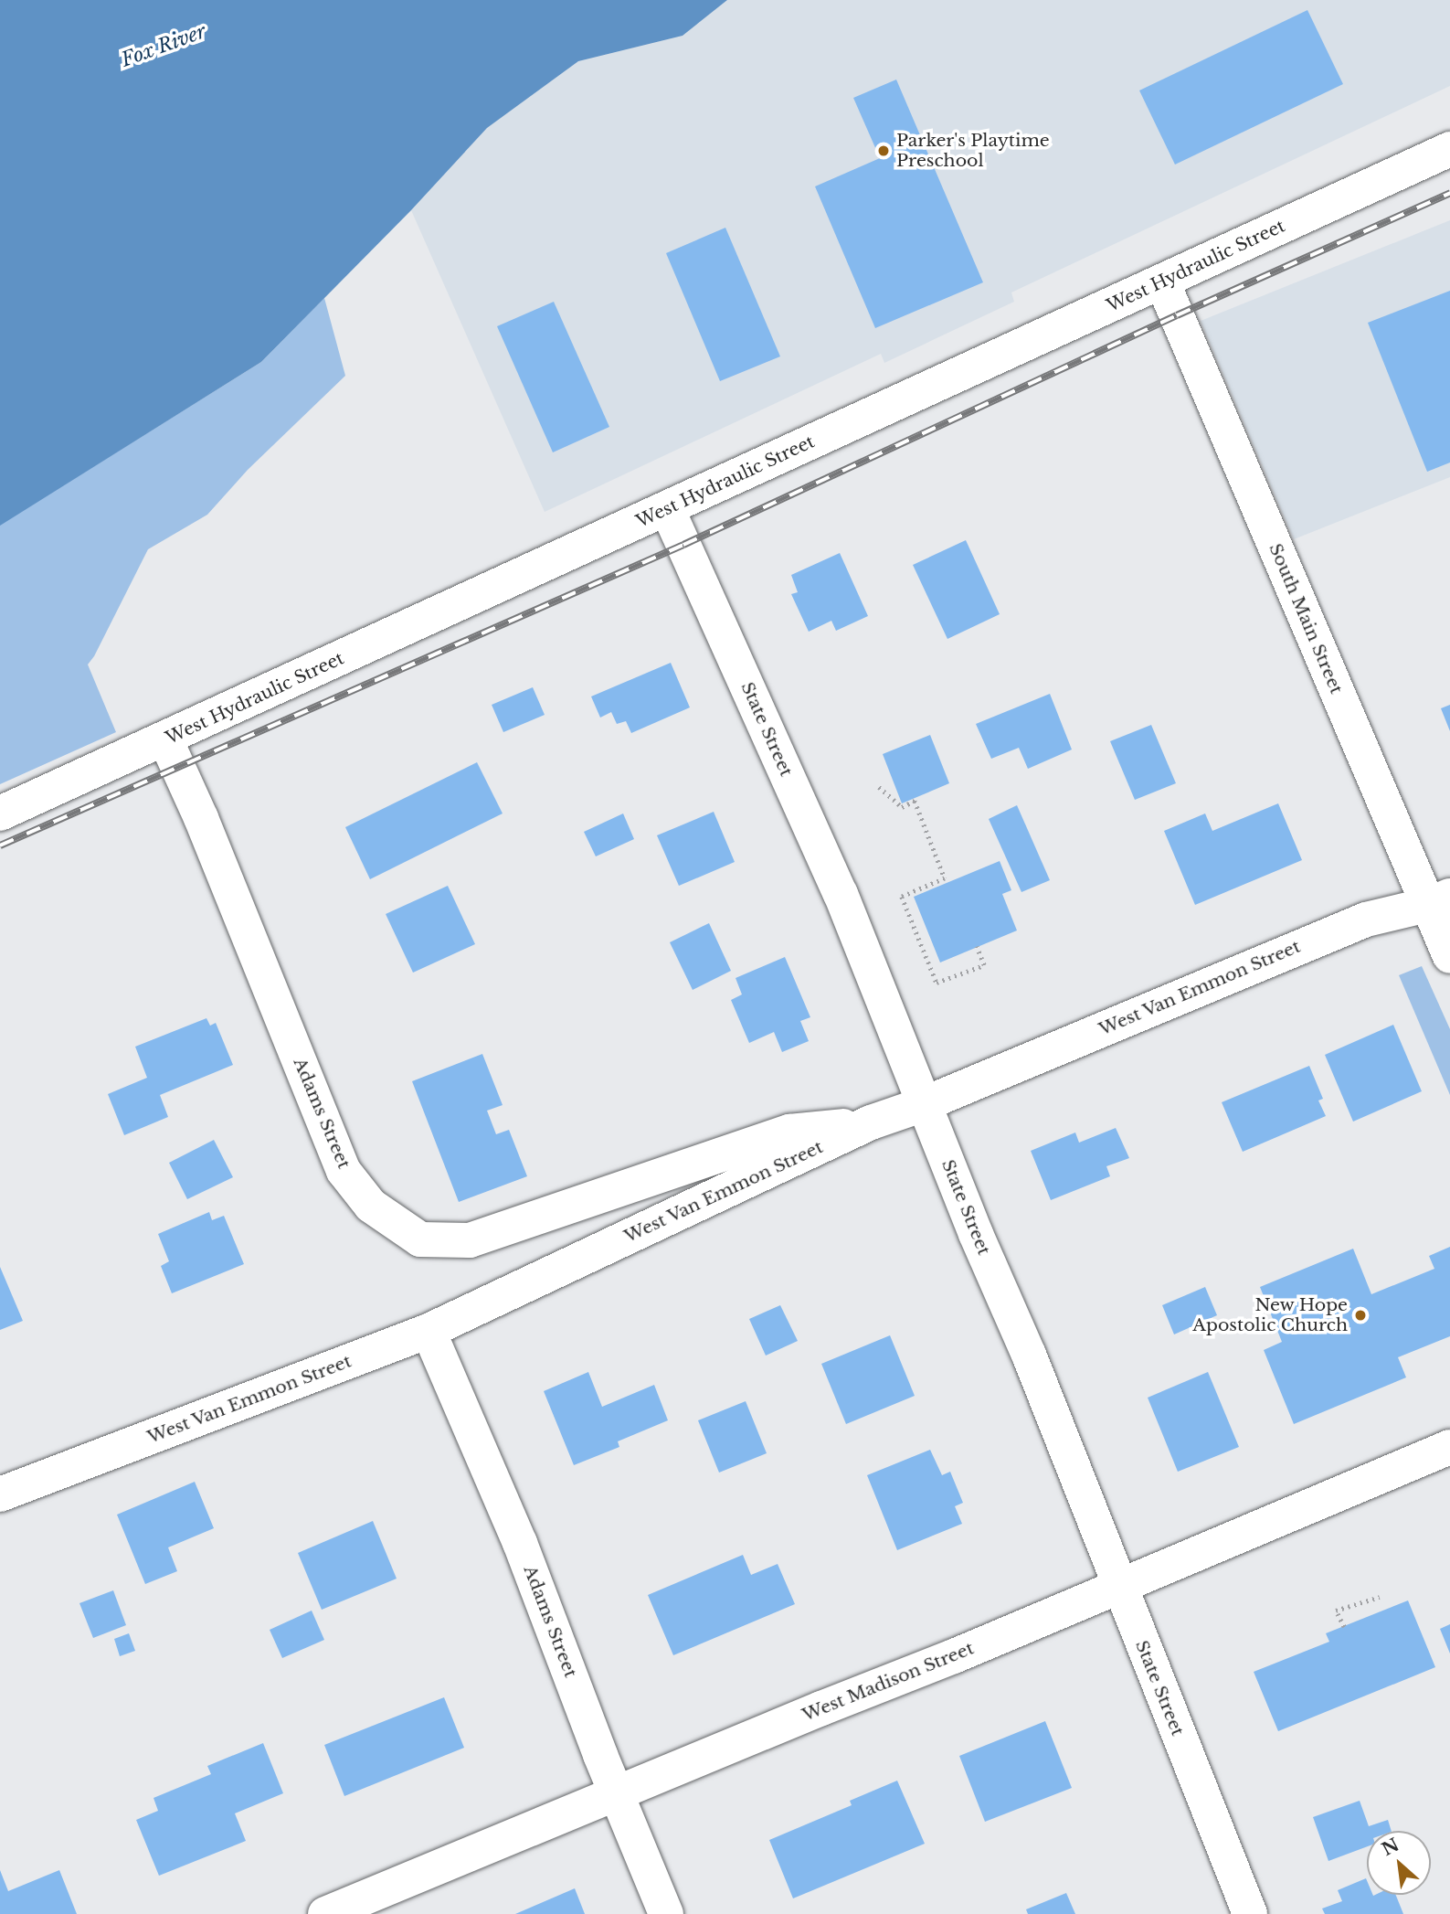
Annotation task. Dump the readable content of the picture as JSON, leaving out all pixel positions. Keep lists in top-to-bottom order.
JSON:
{
  "streets": {
    "street": [
      "West Hydraulic Street",
      "South Main Street",
      "State Street",
      "West Van Emmon Street",
      "Adams Street",
      "West Madison Street"
    ]
  },
  "crossings": [
    ["West Hydraulic Street", "South Main Street"],
    ["West Hydraulic Street", "State Street"],
    ["West Hydraulic Street", "Adams Street"],
    ["South Main Street", "West Van Emmon Street"],
    ["State Street", "West Van Emmon Street"],
    ["State Street", "West Madison Street"],
    ["West Van Emmon Street", "Adams Street"],
    ["Adams Street", "West Madison Street"]
  ],
  "water": ["Fox River"],
  "places": ["Parker's Playtime Preschool", "New Hope Apostolic Church"],
  "north": "top left"
}
